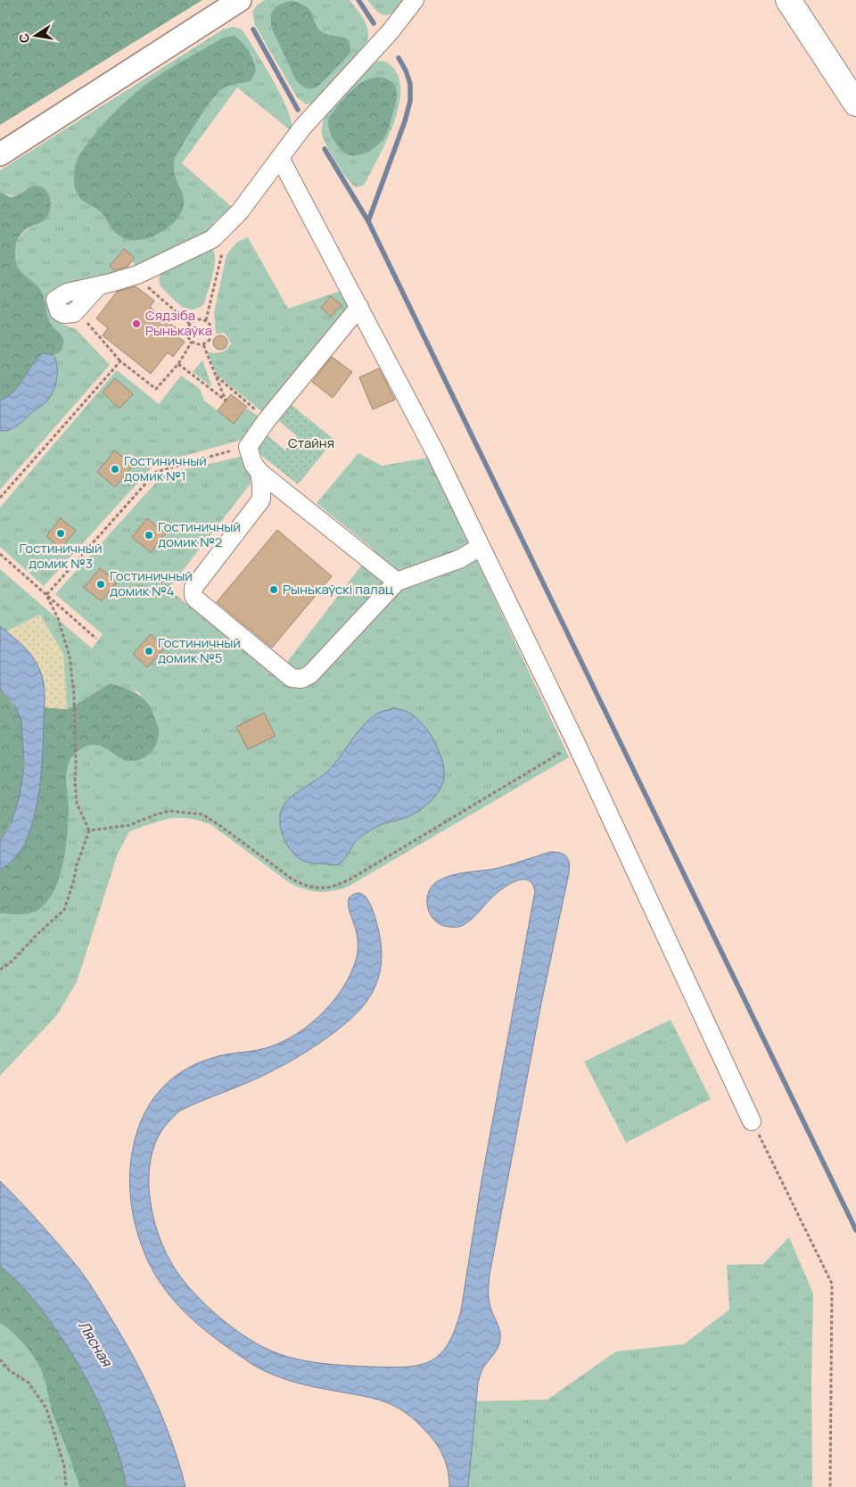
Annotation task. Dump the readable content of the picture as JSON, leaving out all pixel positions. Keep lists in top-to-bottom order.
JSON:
{
  "water": ["Лясная"],
  "parks": ["Стайня"],
  "places": [
    "Сядзіба Рынькаўка",
    "Гостиничный домик №1",
    "Гостиничный домик №3",
    "Гостиничный домик №2",
    "Гостиничный домик №4",
    "Рынькаўскi палац",
    "Гостиничный домик №5"
  ],
  "north": "left"
}
